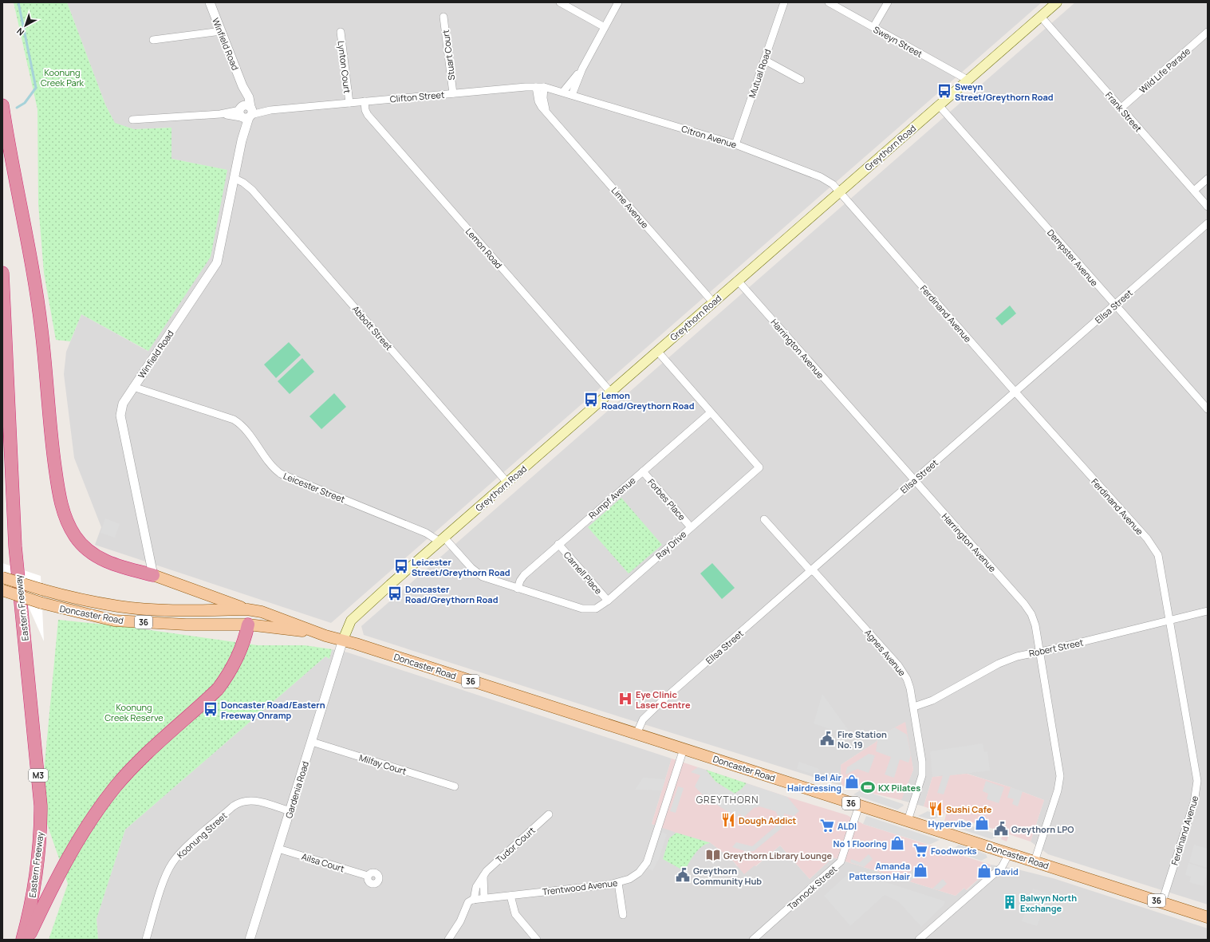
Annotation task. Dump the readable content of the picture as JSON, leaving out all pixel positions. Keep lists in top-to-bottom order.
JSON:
{
  "streets": {
    "highway": ["Eastern Freeway", "36", "M3"],
    "main road": ["Greythorn Road", "Doncaster Road"],
    "street": [
      "Sweyn Street",
      "Winfield Road",
      "Stuart Court",
      "Lynton Court",
      "Wild Life Parade",
      "Mutual Road",
      "Clifton Street",
      "Frank Street",
      "Citron Avenue",
      "Lime Avenue",
      "Lemon Road",
      "Dempster Avenue",
      "Ellsa Street",
      "Ferdinand Avenue",
      "Abbott Street",
      "Harrington Avenue",
      "Leicester Street",
      "Rumpf Avenue",
      "Forbes Place",
      "Ray Drive",
      "Carnell Place",
      "Robert Street",
      "Agnes Avenue",
      "Milfay Court",
      "Gardenia Road",
      "Koonung Street",
      "Tudor Court",
      "Ailsa Court",
      "Trentwood Avenue",
      "Tannock Street"
    ]
  },
  "crossings": [
    ["Sweyn Street", "Greythorn Road"],
    ["Winfield Road", "Clifton Street"],
    ["Winfield Road", "Abbott Street"],
    ["Winfield Road", "Leicester Street"],
    ["Winfield Road", "Doncaster Road"],
    ["Winfield Road", "36"],
    ["Stuart Court", "Clifton Street"],
    ["Lynton Court", "Clifton Street"],
    ["Wild Life Parade", "Frank Street"],
    ["Mutual Road", "Citron Avenue"],
    ["Clifton Street", "Citron Avenue"],
    ["Clifton Street", "Lime Avenue"],
    ["Clifton Street", "Lemon Road"],
    ["Frank Street", "Greythorn Road"],
    ["Citron Avenue", "Greythorn Road"],
    ["Citron Avenue", "Ferdinand Avenue"],
    ["Greythorn Road", "Lime Avenue"],
    ["Greythorn Road", "Lemon Road"],
    ["Greythorn Road", "Dempster Avenue"],
    ["Greythorn Road", "Ferdinand Avenue"],
    ["Greythorn Road", "Abbott Street"],
    ["Greythorn Road", "Harrington Avenue"],
    ["Greythorn Road", "Leicester Street"],
    ["Greythorn Road", "Ray Drive"],
    ["Greythorn Road", "Doncaster Road"],
    ["Greythorn Road", "Gardenia Road"],
    ["Dempster Avenue", "Ellsa Street"],
    ["Ellsa Street", "Ferdinand Avenue"],
    ["Ellsa Street", "Harrington Avenue"],
    ["Ellsa Street", "Doncaster Road"],
    ["Ellsa Street", "Agnes Avenue"],
    ["Ferdinand Avenue", "Doncaster Road"],
    ["Ferdinand Avenue", "Robert Street"],
    ["Harrington Avenue", "Doncaster Road"],
    ["Harrington Avenue", "Robert Street"],
    ["Leicester Street", "Ray Drive"],
    ["Rumpf Avenue", "Forbes Place"],
    ["Rumpf Avenue", "Ray Drive"],
    ["Rumpf Avenue", "Carnell Place"],
    ["Forbes Place", "Ray Drive"],
    ["Ray Drive", "Carnell Place"],
    ["Doncaster Road", "36"],
    ["Doncaster Road", "Agnes Avenue"],
    ["Doncaster Road", "Gardenia Road"],
    ["Doncaster Road", "Trentwood Avenue"],
    ["Doncaster Road", "Tannock Street"],
    ["Robert Street", "Agnes Avenue"],
    ["Milfay Court", "Gardenia Road"],
    ["Gardenia Road", "Koonung Street"],
    ["Gardenia Road", "Ailsa Court"],
    ["Tudor Court", "Trentwood Avenue"]
  ],
  "districts": ["GREYTHORN"],
  "parks": ["Koonung Creek Park", "Koonung Creek Reserve"],
  "places": {
    "bus stop": [
      "Sweyn Street/Greythorn Road",
      "Lemon Road/Greythorn Road",
      "Leicester Street/Greythorn Road",
      "Doncaster Road/Greythorn Road",
      "Doncaster Road/Eastern Freeway Onramp"
    ],
    "hospital": ["Eye Clinic Laser Centre"],
    "public building": ["Fire Station No. 19", "Greythorn LPO", "Greythorn Community Hub"],
    "shop": [
      "Bel Air Hairdressing",
      "Hypervibe",
      "No 1 Flooring",
      "Amanda Patterson Hair",
      "David"
    ],
    "sports": ["KX Pilates"],
    "restaurant": ["Sushi Cafe", "Dough Addict"],
    "supermarket": ["ALDI", "Foodworks"],
    "library": ["Greythorn Library Lounge"],
    "building": ["Balwyn North Exchange"]
  },
  "north": "bottom left"
}
